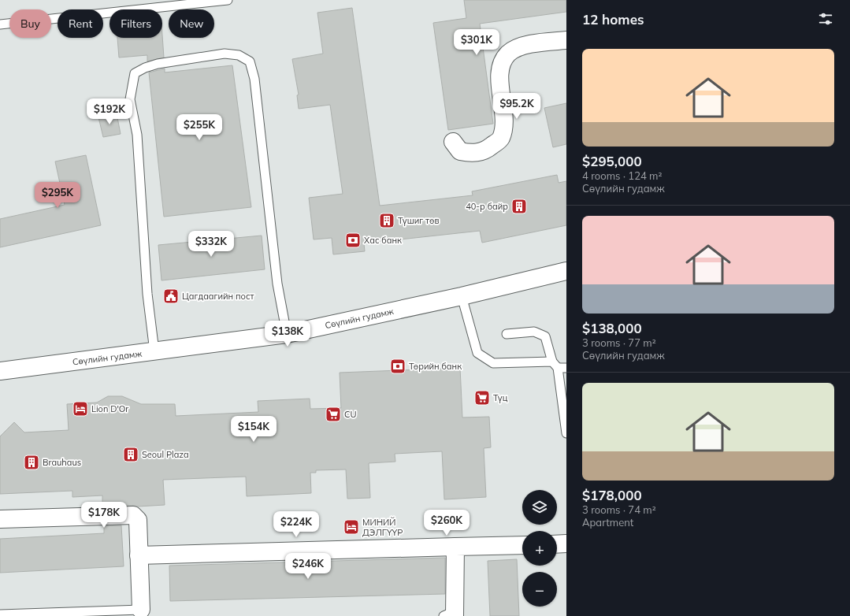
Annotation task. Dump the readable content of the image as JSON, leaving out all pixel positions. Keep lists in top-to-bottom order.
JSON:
{
  "streets": {
    "street": ["Сөүлийн гудамж"]
  },
  "places": {
    "building": [
      "40-р байр",
      "Түшиг төв",
      "Seoul Plaza",
      "Brauhaus"
    ],
    "bank": ["Хас банк", "Төрийн банк"],
    "public building": ["Цагдаагийн пост"],
    "supermarket": ["Түц", "CU"],
    "hotel": ["Lion D'Or", "МИНИЙ ДЭЛГҮҮР"]
  },
  "page": {
    "heading": "12 homes",
    "chip": [
      "Buy",
      "Rent",
      "Filters",
      "New"
    ],
    "price": [
      "$301K",
      "$95.2K",
      "$192K",
      "$255K",
      "$295K",
      "$332K",
      "$138K",
      "$154K",
      "$178K",
      "$260K",
      "$224K",
      "$246K"
    ],
    "list": [
      {
        "name": "$295,000",
        "note": "4 rooms · 124 m² · Сөүлийн гудамж"
      },
      {
        "name": "$138,000",
        "note": "3 rooms · 77 m² · Сөүлийн гудамж"
      },
      {
        "name": "$178,000",
        "note": "3 rooms · 74 m² · Apartment"
      }
    ],
    "map_buttons": ["+", "−"]
  }
}
